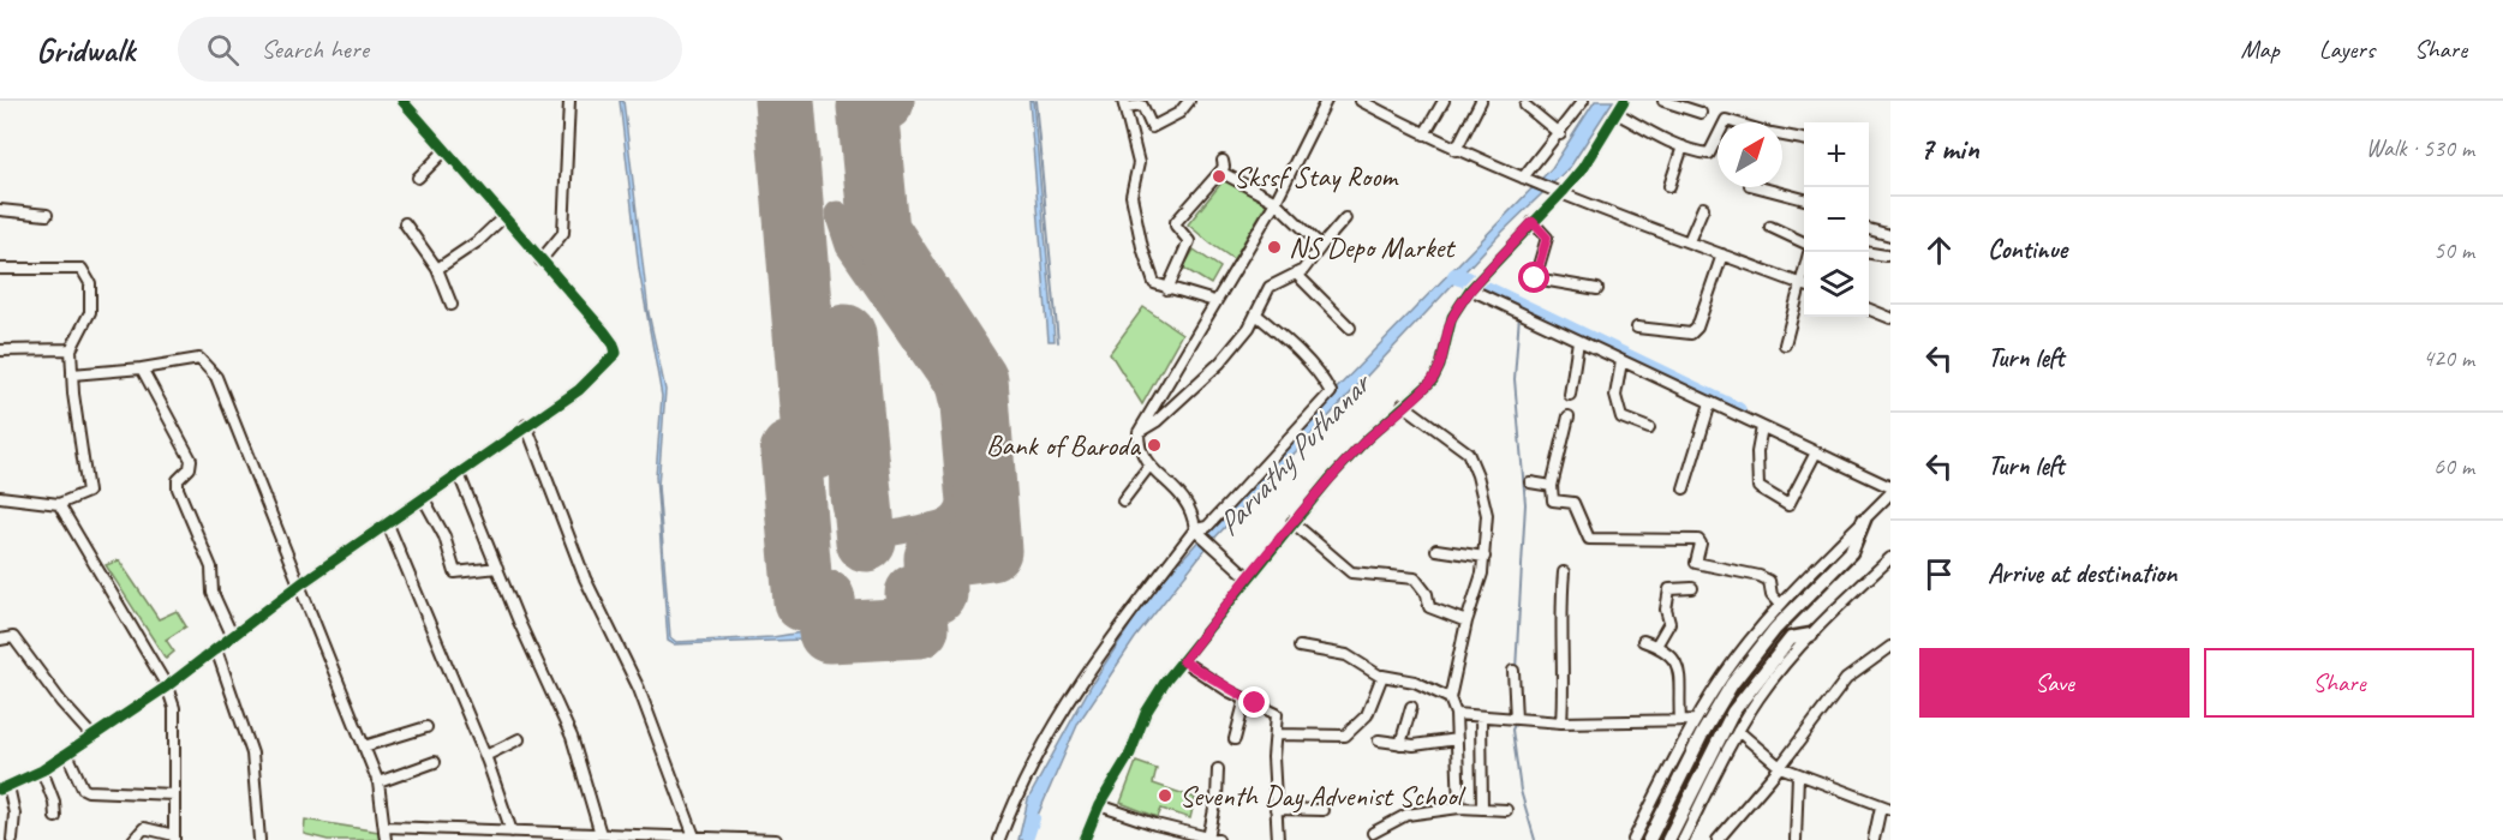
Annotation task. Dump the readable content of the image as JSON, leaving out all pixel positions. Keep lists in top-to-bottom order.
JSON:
{
  "water": ["Parvathy Puthanar"],
  "places": [
    "Skssf Stay Room",
    "NS Depo Market",
    "Bank of Baroda",
    "Seventh Day Advenist School"
  ],
  "north": "top right",
  "page": {
    "header": "Gridwalk",
    "search": "Search here",
    "nav": ["Map", "Layers", "Share"],
    "heading": ["7 min", "Walk · 530 m"],
    "map_buttons": ["+", "−"],
    "list": [
      ["Continue", "50 m"],
      ["Turn left", "420 m"],
      ["Turn left", "60 m"],
      "Arrive at destination"
    ],
    "buttons": ["Save", "Share"]
  }
}
